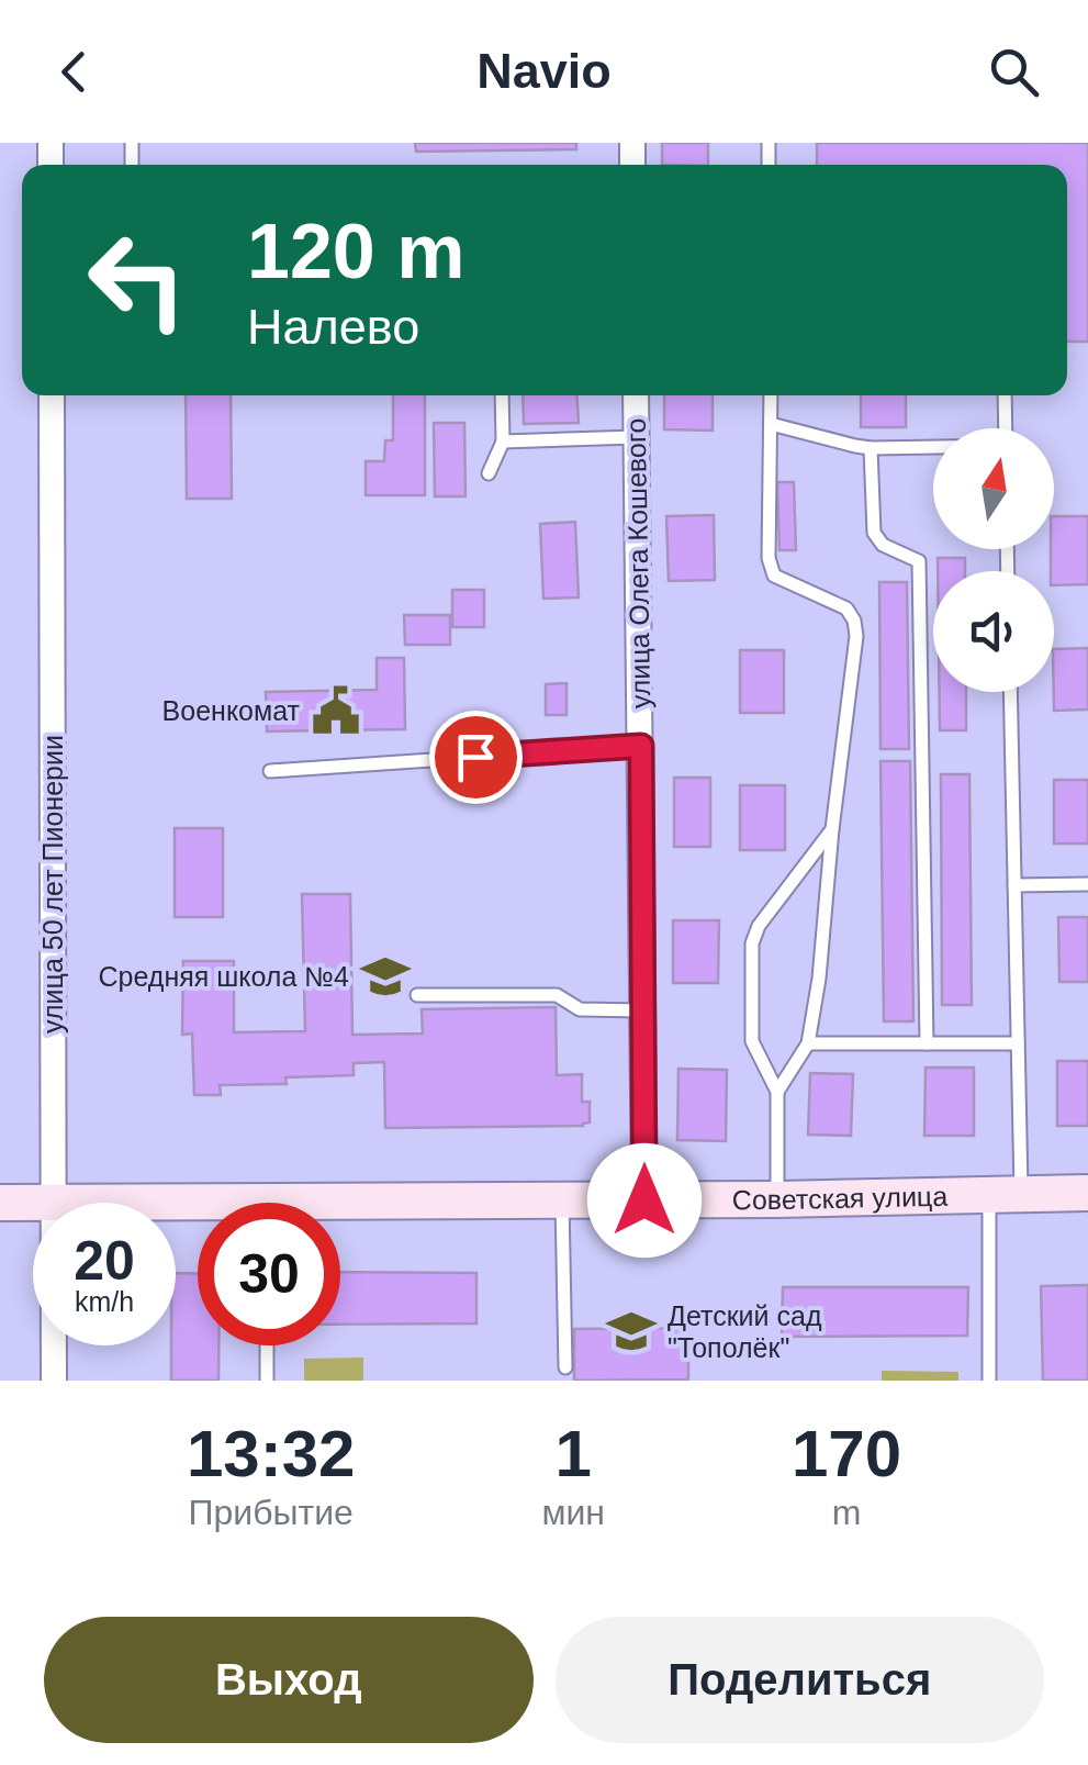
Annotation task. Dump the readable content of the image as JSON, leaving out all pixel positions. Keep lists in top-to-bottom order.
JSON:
{
  "streets": {
    "street": ["улица Олега Кошевого", "улица 50 лет Пионерии", "Советская улица"]
  },
  "crossings": [
    ["улица Олега Кошевого", "Советская улица"]
  ],
  "places": {
    "public building": ["Военкомат"],
    "school or university": ["Средняя школа №4", "Детский сад \"Тополёк\""]
  },
  "north": "top",
  "page": {
    "header": "Navio",
    "turn": ["120 m", "Налево"],
    "speed": "20 km/h",
    "limit": "30",
    "eta": [
      "13:32",
      "Прибытие",
      "1",
      "мин",
      "170",
      "m"
    ],
    "buttons": ["Выход", "Поделиться"]
  }
}
